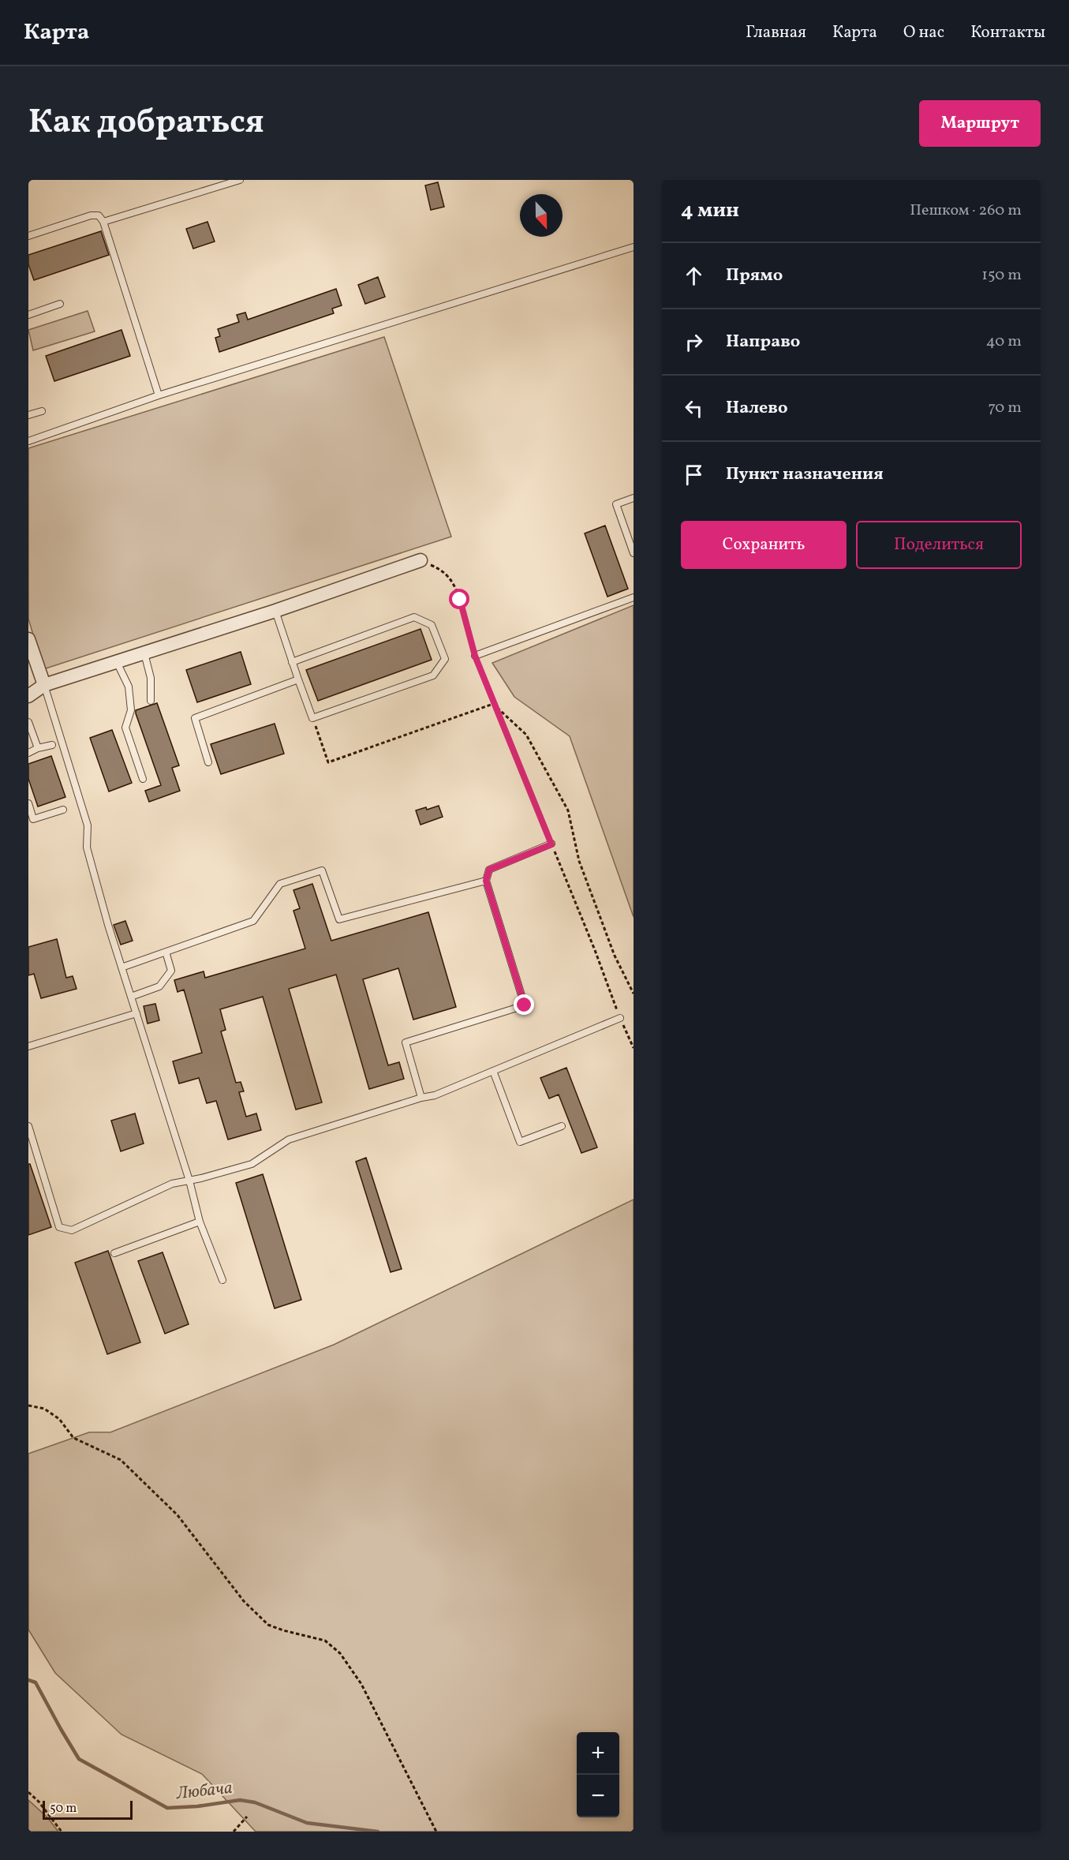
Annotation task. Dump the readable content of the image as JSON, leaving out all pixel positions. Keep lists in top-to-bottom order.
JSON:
{
  "water": ["Любача"],
  "scale_bar": "50 m",
  "north": "bottom",
  "page": {
    "header": "Карта",
    "nav": [
      "Главная",
      "Карта",
      "О нас",
      "Контакты"
    ],
    "title": "Как добраться",
    "buttons": [
      "Маршрут",
      ["Сохранить", "Поделиться"]
    ],
    "heading": ["4 мин", "Пешком · 260 m"],
    "list": [
      ["Прямо", "150 m"],
      ["Направо", "40 m"],
      ["Налево", "70 m"],
      "Пункт назначения"
    ],
    "map_buttons": ["+", "−"],
    "scale": "50 m"
  }
}
